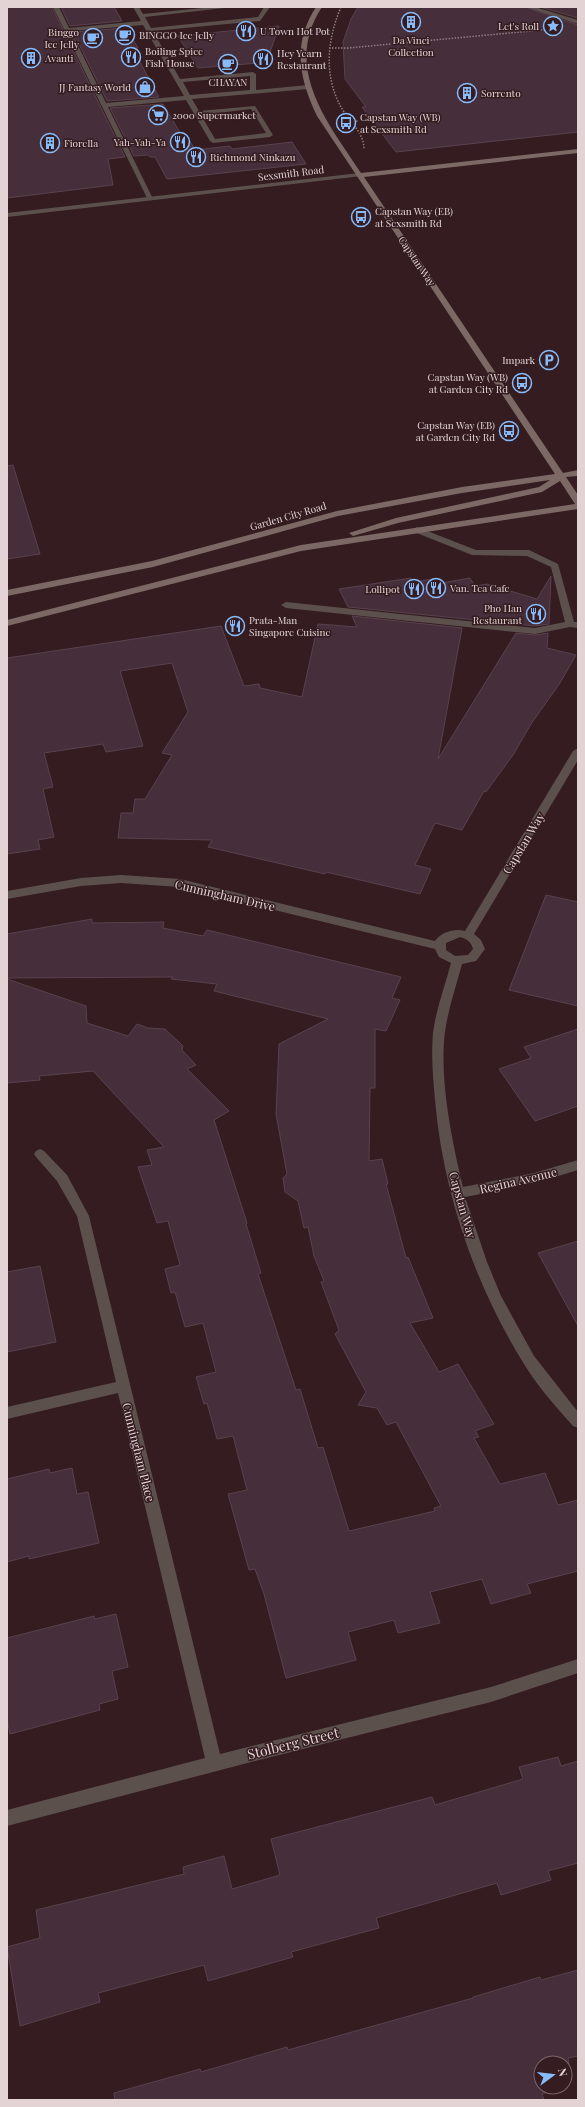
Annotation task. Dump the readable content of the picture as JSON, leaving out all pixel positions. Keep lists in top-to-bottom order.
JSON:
{
  "streets": {
    "street": [
      "Sexsmith Road",
      "Capstan Way",
      "Garden City Road",
      "Cunningham Drive",
      "Regina Avenue",
      "Cunningham Place",
      "Stolberg Street"
    ]
  },
  "crossings": [
    ["Sexsmith Road", "Capstan Way"],
    ["Capstan Way", "Garden City Road"],
    ["Capstan Way", "Cunningham Drive"],
    ["Capstan Way", "Regina Avenue"],
    ["Cunningham Place", "Stolberg Street"]
  ],
  "places": {
    "building": [
      "Da Vinci Collection",
      "Avanti",
      "Sorrento",
      "Fiorella"
    ],
    "place": ["Let's Roll"],
    "restaurant": [
      "U Town Hot Pot",
      "Boiling Spice Fish House",
      "Hey Yearn Restaurant",
      "Yah-Yah-Ya",
      "Richmond Ninkazu",
      "Van. Tea Cafe",
      "Lollipot",
      "Pho Han Restaurant",
      "Prata-Man Singapore Cuisine"
    ],
    "cafe": ["BINGGO Ice Jelly", "Binggo Ice Jelly", "CHAYAN"],
    "shop": ["JJ Fantasy World"],
    "supermarket": ["2000 Supermarket"],
    "bus stop": [
      "Capstan Way (WB) at Sexsmith Rd",
      "Capstan Way (EB) at Sexsmith Rd",
      "Capstan Way (WB) at Garden City Rd",
      "Capstan Way (EB) at Garden City Rd"
    ],
    "parking": ["Impark"]
  },
  "north": "right"
}
